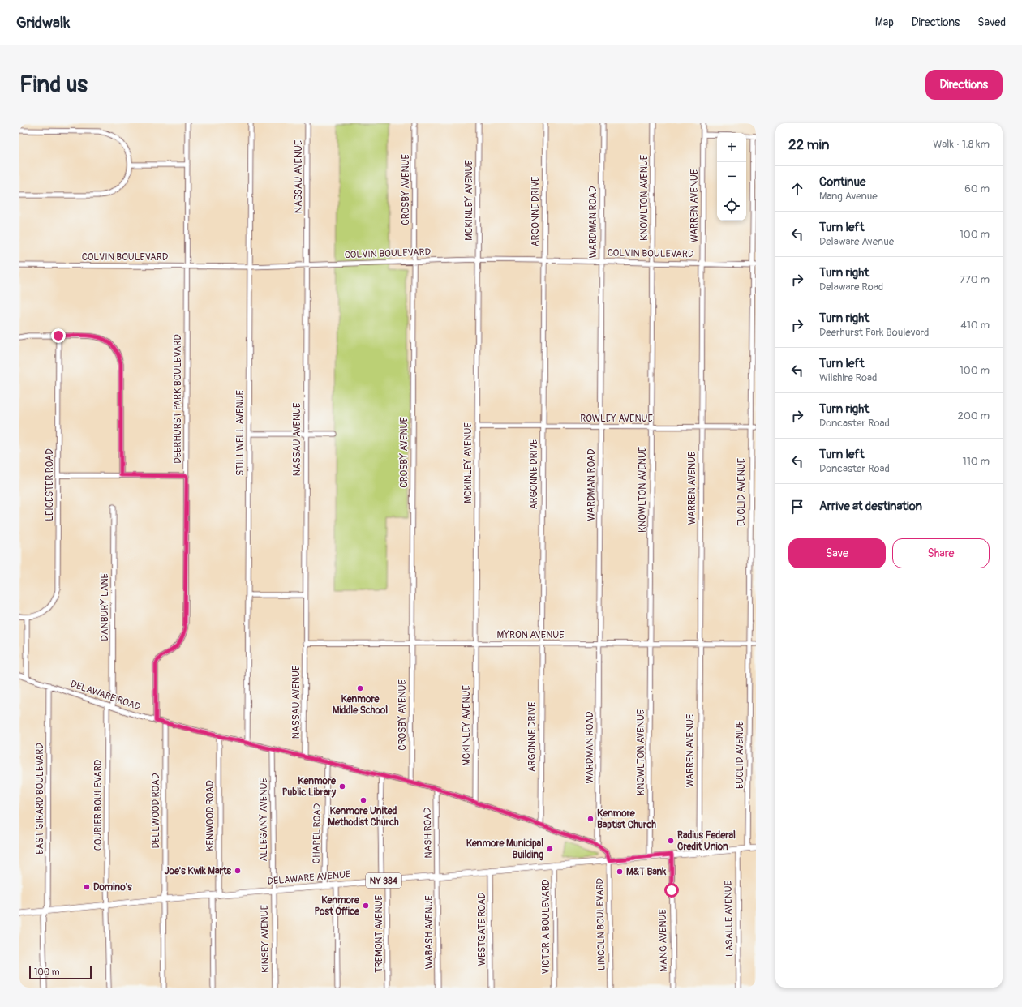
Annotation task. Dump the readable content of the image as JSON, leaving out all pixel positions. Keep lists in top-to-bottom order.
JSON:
{
  "streets": {
    "main road": ["DELAWARE AVENUE", "NY 384"],
    "street": [
      "NASSAU AVENUE",
      "CROSBY AVENUE",
      "KNOWLTON AVENUE",
      "MCKINLEY AVENUE",
      "WARREN AVENUE",
      "ARGONNE DRIVE",
      "WARDMAN ROAD",
      "COLVIN BOULEVARD",
      "DEERHURST PARK BOULEVARD",
      "ROWLEY AVENUE",
      "STILLWELL AVENUE",
      "LEICESTER ROAD",
      "EUCLID AVENUE",
      "DANBURY LANE",
      "MYRON AVENUE",
      "DELAWARE ROAD",
      "EAST GIRARD BOULEVARD",
      "COURIER BOULEVARD",
      "DELLWOOD ROAD",
      "KENWOOD ROAD",
      "ALLEGANY AVENUE",
      "NASH ROAD",
      "CHAPEL ROAD",
      "LASALLE AVENUE",
      "LINCOLN BOULEVARD",
      "VICTORIA BOULEVARD",
      "WESTGATE ROAD",
      "WABASH AVENUE",
      "TREMONT AVENUE",
      "KINSEY AVENUE",
      "MANG AVENUE"
    ]
  },
  "crossings": [
    ["NASSAU AVENUE", "COLVIN BOULEVARD"],
    ["NASSAU AVENUE", "MYRON AVENUE"],
    ["NASSAU AVENUE", "DELAWARE ROAD"],
    ["CROSBY AVENUE", "COLVIN BOULEVARD"],
    ["CROSBY AVENUE", "MYRON AVENUE"],
    ["CROSBY AVENUE", "DELAWARE ROAD"],
    ["KNOWLTON AVENUE", "COLVIN BOULEVARD"],
    ["KNOWLTON AVENUE", "ROWLEY AVENUE"],
    ["KNOWLTON AVENUE", "MYRON AVENUE"],
    ["KNOWLTON AVENUE", "DELAWARE AVENUE"],
    ["MCKINLEY AVENUE", "COLVIN BOULEVARD"],
    ["MCKINLEY AVENUE", "ROWLEY AVENUE"],
    ["MCKINLEY AVENUE", "MYRON AVENUE"],
    ["MCKINLEY AVENUE", "DELAWARE ROAD"],
    ["WARREN AVENUE", "COLVIN BOULEVARD"],
    ["WARREN AVENUE", "ROWLEY AVENUE"],
    ["WARREN AVENUE", "MYRON AVENUE"],
    ["WARREN AVENUE", "DELAWARE AVENUE"],
    ["ARGONNE DRIVE", "COLVIN BOULEVARD"],
    ["ARGONNE DRIVE", "ROWLEY AVENUE"],
    ["ARGONNE DRIVE", "MYRON AVENUE"],
    ["ARGONNE DRIVE", "DELAWARE ROAD"],
    ["WARDMAN ROAD", "COLVIN BOULEVARD"],
    ["WARDMAN ROAD", "ROWLEY AVENUE"],
    ["WARDMAN ROAD", "MYRON AVENUE"],
    ["WARDMAN ROAD", "DELAWARE ROAD"],
    ["COLVIN BOULEVARD", "DEERHURST PARK BOULEVARD"],
    ["COLVIN BOULEVARD", "STILLWELL AVENUE"],
    ["COLVIN BOULEVARD", "EUCLID AVENUE"],
    ["DEERHURST PARK BOULEVARD", "DELAWARE ROAD"],
    ["ROWLEY AVENUE", "EUCLID AVENUE"],
    ["STILLWELL AVENUE", "DELAWARE ROAD"],
    ["EUCLID AVENUE", "MYRON AVENUE"],
    ["EUCLID AVENUE", "DELAWARE AVENUE"],
    ["DANBURY LANE", "DELAWARE ROAD"],
    ["DELAWARE ROAD", "EAST GIRARD BOULEVARD"],
    ["DELAWARE ROAD", "COURIER BOULEVARD"],
    ["DELAWARE ROAD", "DELLWOOD ROAD"],
    ["DELAWARE ROAD", "KENWOOD ROAD"],
    ["DELAWARE ROAD", "ALLEGANY AVENUE"],
    ["DELAWARE ROAD", "NASH ROAD"],
    ["DELAWARE ROAD", "CHAPEL ROAD"],
    ["DELAWARE ROAD", "DELAWARE AVENUE"],
    ["DELAWARE ROAD", "LINCOLN BOULEVARD"],
    ["DELAWARE ROAD", "TREMONT AVENUE"],
    ["EAST GIRARD BOULEVARD", "DELAWARE AVENUE"],
    ["COURIER BOULEVARD", "DELAWARE AVENUE"],
    ["DELLWOOD ROAD", "DELAWARE AVENUE"],
    ["KENWOOD ROAD", "DELAWARE AVENUE"],
    ["ALLEGANY AVENUE", "DELAWARE AVENUE"],
    ["ALLEGANY AVENUE", "KINSEY AVENUE"],
    ["NASH ROAD", "DELAWARE AVENUE"],
    ["NASH ROAD", "WABASH AVENUE"],
    ["CHAPEL ROAD", "DELAWARE AVENUE"],
    ["DELAWARE AVENUE", "LASALLE AVENUE"],
    ["DELAWARE AVENUE", "LINCOLN BOULEVARD"],
    ["DELAWARE AVENUE", "VICTORIA BOULEVARD"],
    ["DELAWARE AVENUE", "WESTGATE ROAD"],
    ["DELAWARE AVENUE", "WABASH AVENUE"],
    ["DELAWARE AVENUE", "TREMONT AVENUE"],
    ["DELAWARE AVENUE", "KINSEY AVENUE"],
    ["DELAWARE AVENUE", "MANG AVENUE"]
  ],
  "places": [
    "Kenmore Middle School",
    "Kenmore Public Library",
    "Kenmore United Methodist Church",
    "Kenmore Baptist Church",
    "Radius Federal Credit Union",
    "Kenmore Municipal Building",
    "Joe's Kwik Marts",
    "M&T Bank",
    "Domino's",
    "Kenmore Post Office"
  ],
  "scale_bar": "100 m",
  "page": {
    "header": "Gridwalk",
    "nav": ["Map", "Directions", "Saved"],
    "buttons": [
      "Directions",
      ["Save", "Share"]
    ],
    "title": "Find us",
    "heading": ["22 min", "Walk · 1.8 km"],
    "map_buttons": ["+", "−"],
    "list": [
      ["Continue", "Mang Avenue", "60 m"],
      ["Turn left", "Delaware Avenue", "100 m"],
      ["Turn right", "Delaware Road", "770 m"],
      ["Turn right", "Deerhurst Park Boulevard", "410 m"],
      ["Turn left", "Wilshire Road", "100 m"],
      ["Turn right", "Doncaster Road", "200 m"],
      ["Turn left", "Doncaster Road", "110 m"],
      "Arrive at destination"
    ],
    "scale": "100 m"
  }
}
